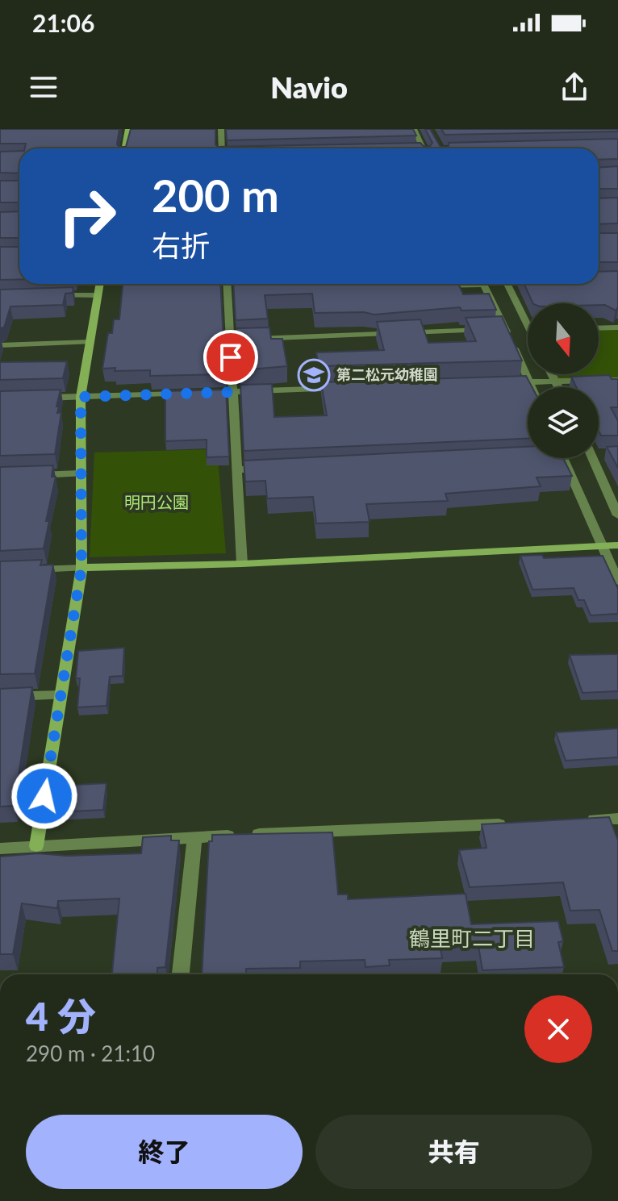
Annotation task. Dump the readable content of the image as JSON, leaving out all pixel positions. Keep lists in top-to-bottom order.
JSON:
{
  "districts": ["鶴里町二丁目"],
  "parks": ["明円公園"],
  "places": {
    "school or university": ["第二松元幼稚園"]
  },
  "north": "bottom",
  "page": {
    "status": "21:06",
    "header": "Navio",
    "turn": ["200 m", "右折"],
    "heading": ["4 分", "290 m · 21:10"],
    "buttons": ["終了", "共有"]
  }
}
